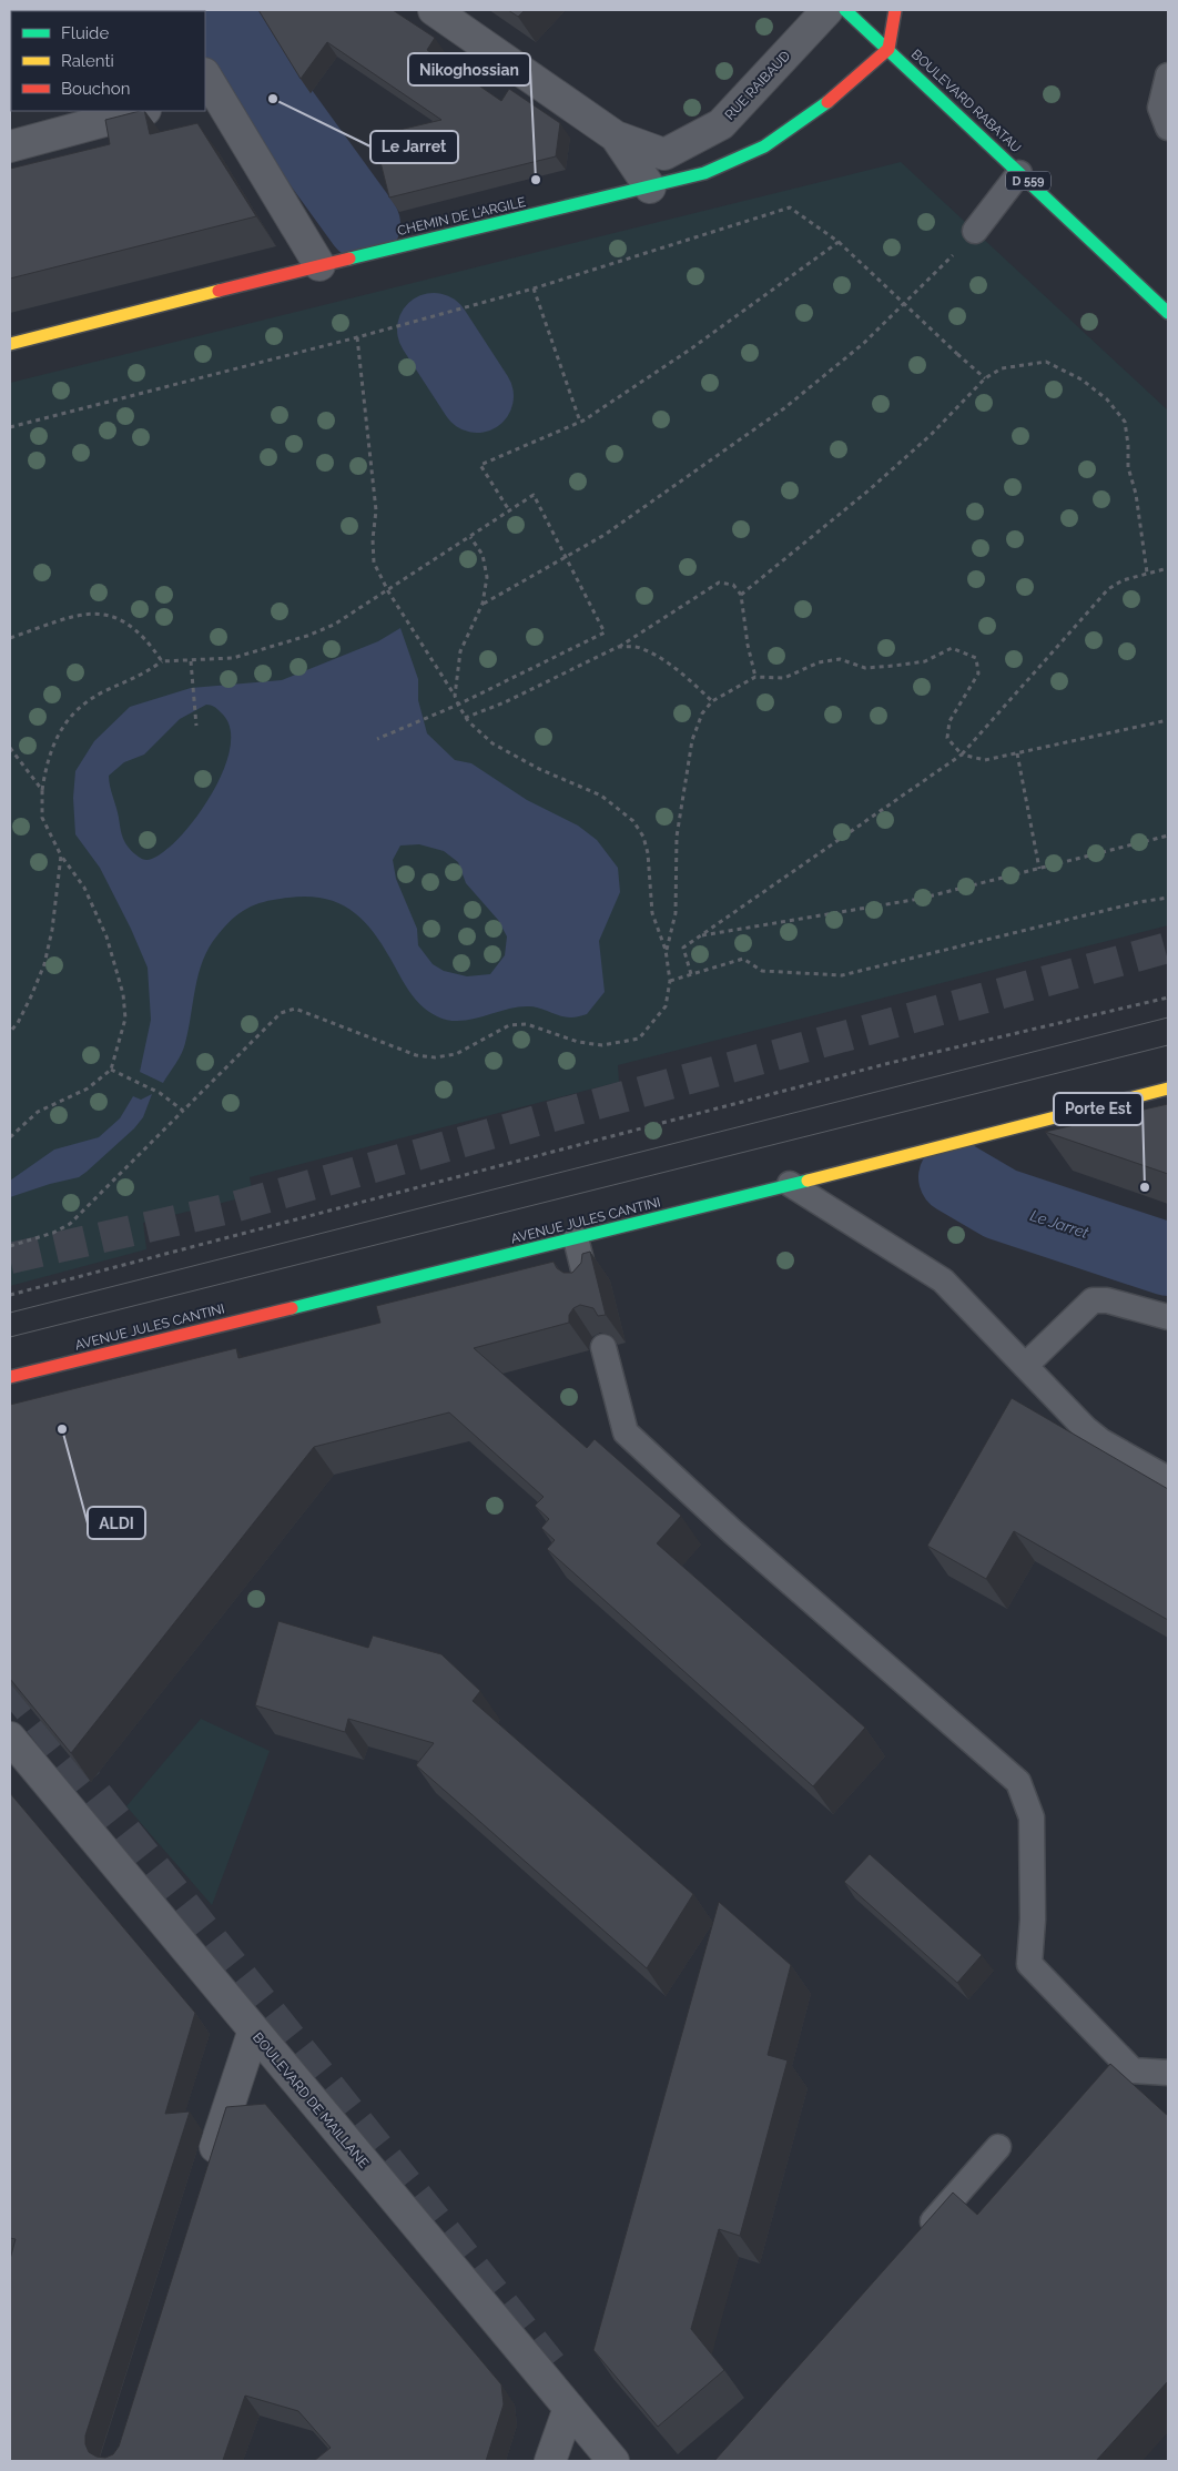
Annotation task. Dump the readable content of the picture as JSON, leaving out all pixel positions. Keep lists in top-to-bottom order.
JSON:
{
  "streets": {
    "main road": [
      "BOULEVARD RABATAU",
      "D 559",
      "CHEMIN DE L'ARGILE",
      "AVENUE JULES CANTINI"
    ],
    "street": ["RUE RAIBAUD", "BOULEVARD DE MAILLANE"]
  },
  "crossings": [
    ["RUE RAIBAUD", "CHEMIN DE L'ARGILE"],
    ["BOULEVARD RABATAU", "D 559"],
    ["BOULEVARD RABATAU", "CHEMIN DE L'ARGILE"],
    ["D 559", "CHEMIN DE L'ARGILE"]
  ],
  "water": ["Le Jarret"],
  "places": [
    "Le Jarret",
    "Nikoghossian",
    "Porte Est",
    "ALDI"
  ],
  "legend": ["Fluide", "Ralenti", "Bouchon"]
}
